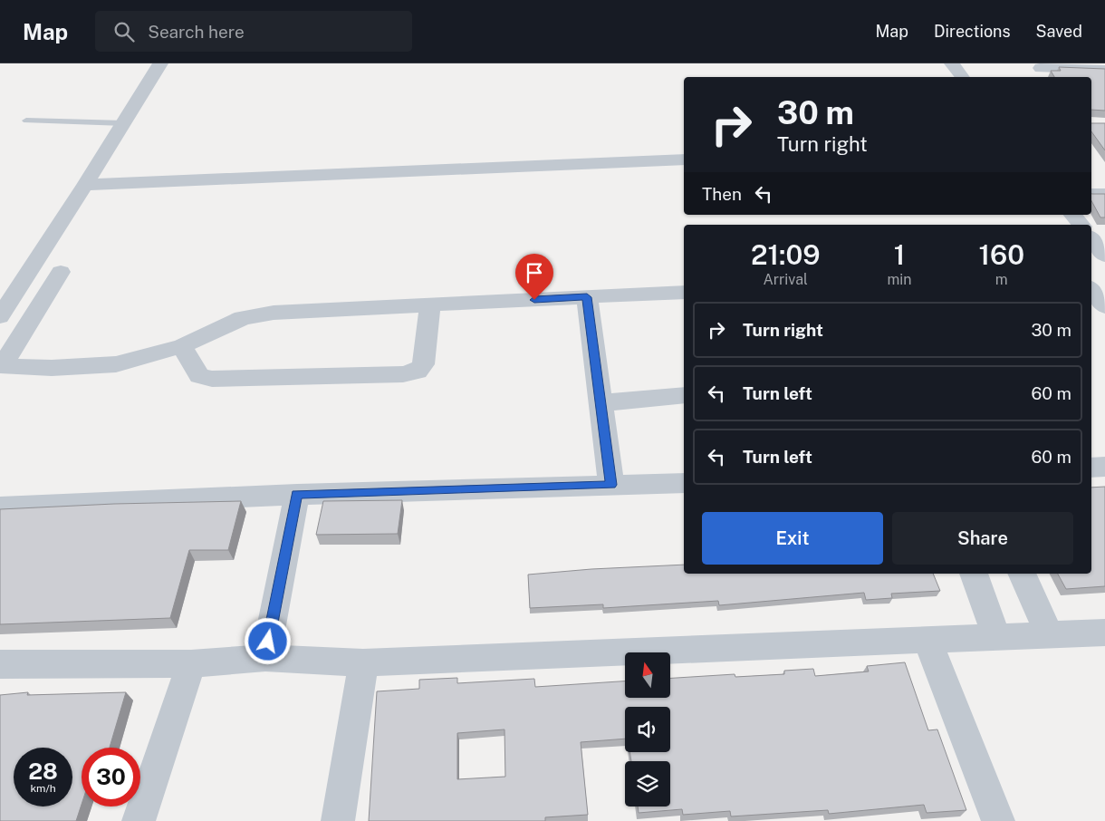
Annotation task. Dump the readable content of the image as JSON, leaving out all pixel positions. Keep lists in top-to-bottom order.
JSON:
{
  "north": "top",
  "page": {
    "header": "Map",
    "search": "Search here",
    "nav": ["Map", "Directions", "Saved"],
    "turn": ["30 m", "Turn right"],
    "then": "Then",
    "eta": [
      "21:09",
      "Arrival",
      "1",
      "min",
      "160",
      "m"
    ],
    "list": [
      {
        "name": "Turn right",
        "value": "30 m"
      },
      {
        "name": "Turn left",
        "value": "60 m"
      },
      {
        "name": "Turn left",
        "value": "60 m"
      }
    ],
    "buttons": ["Exit", "Share"],
    "speed": "28 km/h",
    "limit": "30"
  }
}
